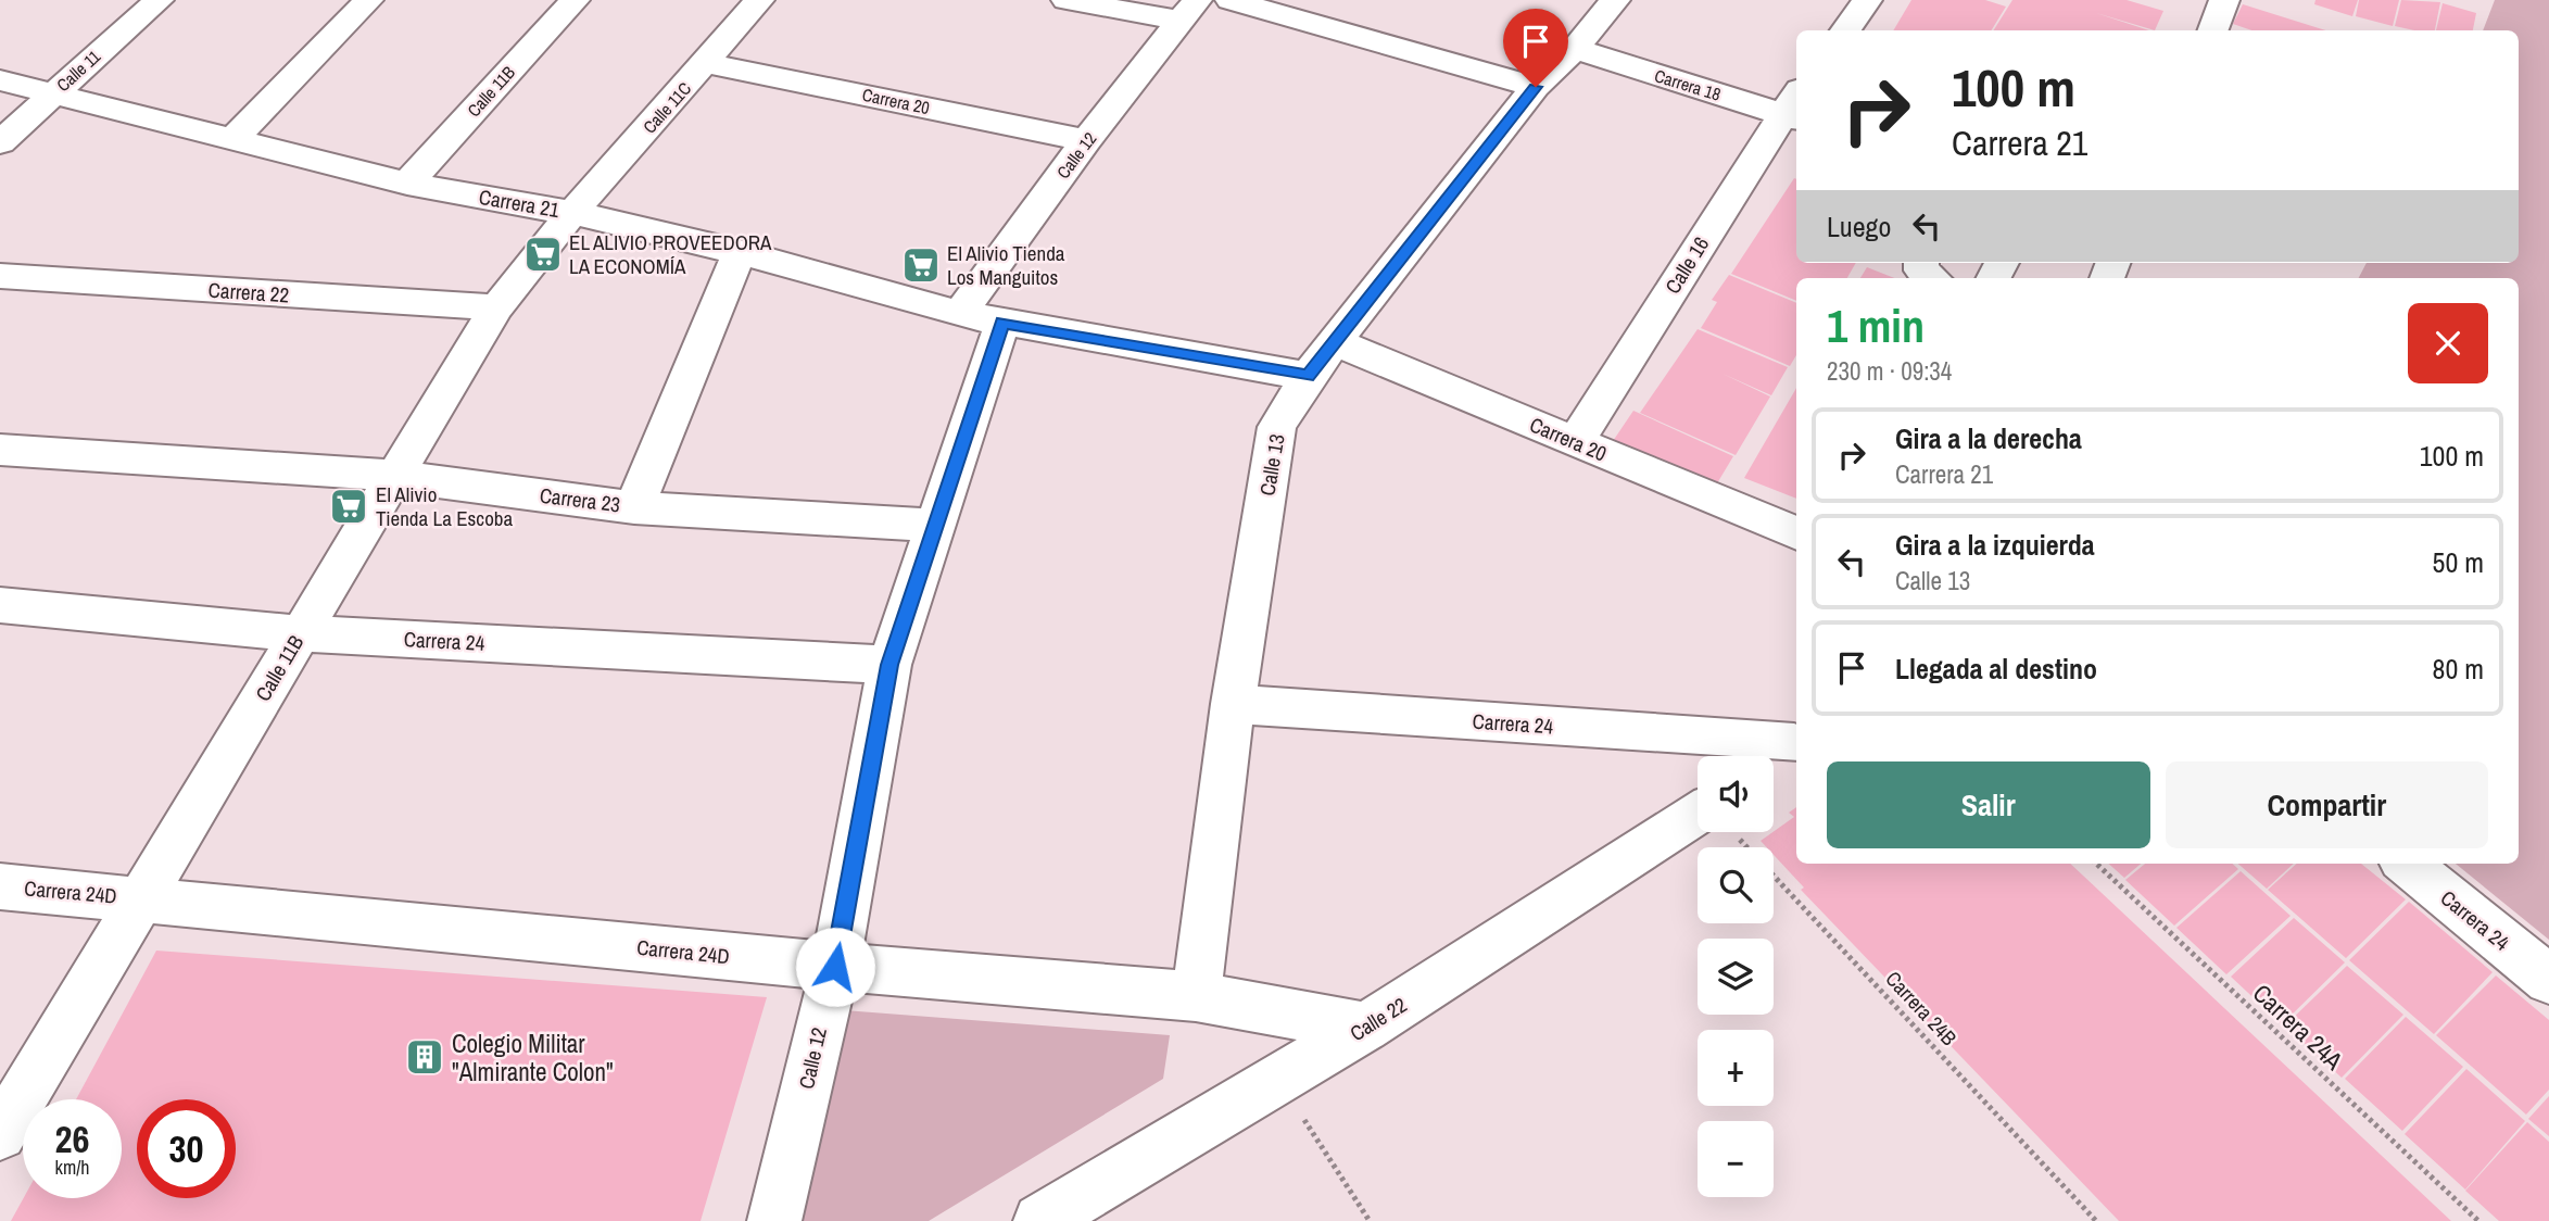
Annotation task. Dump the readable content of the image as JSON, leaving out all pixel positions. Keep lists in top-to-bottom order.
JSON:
{
  "streets": {
    "street": [
      "Calle 11",
      "Carrera 18",
      "Calle 11B",
      "Carrera 20",
      "Calle 11C",
      "Calle 12",
      "Carrera 21",
      "Calle 16",
      "Carrera 22",
      "Calle 13",
      "Carrera 23",
      "Carrera 24",
      "Carrera 24D",
      "Calle 22"
    ],
    "path": ["Carrera 24B", "Carrera 24A"]
  },
  "crossings": [
    ["Calle 11", "Carrera 21"],
    ["Carrera 18", "Calle 16"],
    ["Carrera 18", "Calle 13"],
    ["Calle 11B", "Calle 11C"],
    ["Calle 11B", "Carrera 21"],
    ["Calle 11B", "Carrera 22"],
    ["Calle 11B", "Carrera 23"],
    ["Calle 11B", "Carrera 24"],
    ["Calle 11B", "Carrera 24D"],
    ["Carrera 20", "Calle 11C"],
    ["Carrera 20", "Calle 12"],
    ["Carrera 20", "Calle 16"],
    ["Carrera 20", "Calle 13"],
    ["Calle 11C", "Carrera 21"],
    ["Calle 12", "Carrera 21"],
    ["Calle 12", "Carrera 23"],
    ["Calle 12", "Carrera 24"],
    ["Calle 12", "Carrera 24D"],
    ["Carrera 21", "Calle 13"],
    ["Calle 13", "Carrera 24"],
    ["Calle 13", "Carrera 24D"],
    ["Carrera 24D", "Calle 22"]
  ],
  "places": {
    "supermarket": ["EL ALIVIO PROVEEDORA LA ECONOMÍA", "El Alivio Tienda Los Manguitos", "El Alivio Tienda La Escoba"],
    "building": ["Colegio Militar \"Almirante Colon\""]
  },
  "page": {
    "turn": ["100 m", "Carrera 21"],
    "then": "Luego",
    "heading": ["1 min", "230 m · 09:34"],
    "list": [
      {
        "name": "Gira a la derecha",
        "note": "Carrera 21",
        "value": "100 m"
      },
      {
        "name": "Gira a la izquierda",
        "note": "Calle 13",
        "value": "50 m"
      },
      {
        "name": "Llegada al destino",
        "value": "80 m"
      }
    ],
    "buttons": ["Salir", "Compartir"],
    "map_buttons": ["+", "−"],
    "speed": "26 km/h",
    "limit": "30"
  }
}
